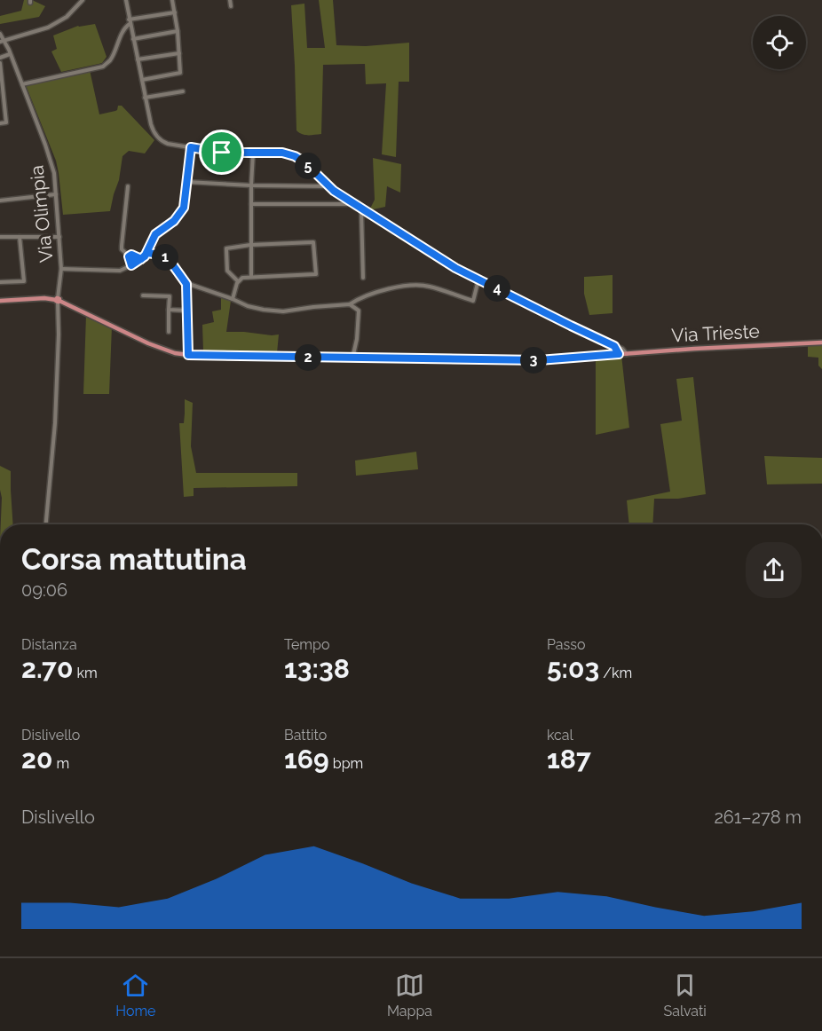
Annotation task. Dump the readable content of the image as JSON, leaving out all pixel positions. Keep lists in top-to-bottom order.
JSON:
{
  "streets": {
    "main road": ["Via Trieste"],
    "street": ["Via Olimpia"]
  },
  "crossings": [
    ["Via Olimpia", "Via Trieste"]
  ],
  "page": {
    "pins": [
      "5",
      "1",
      "4",
      "2",
      "3"
    ],
    "heading": ["Corsa mattutina", "09:06"],
    "stats": [
      ["Distanza", "2.70 km"],
      ["Tempo", "13:38"],
      ["Passo", "5:03 /km"],
      ["Dislivello", "20 m"],
      ["Battito", "169 bpm"],
      ["kcal", "187"]
    ],
    "chart": ["Dislivello", "261–278 m"],
    "tabs": ["Home", "Mappa", "Salvati"]
  }
}
